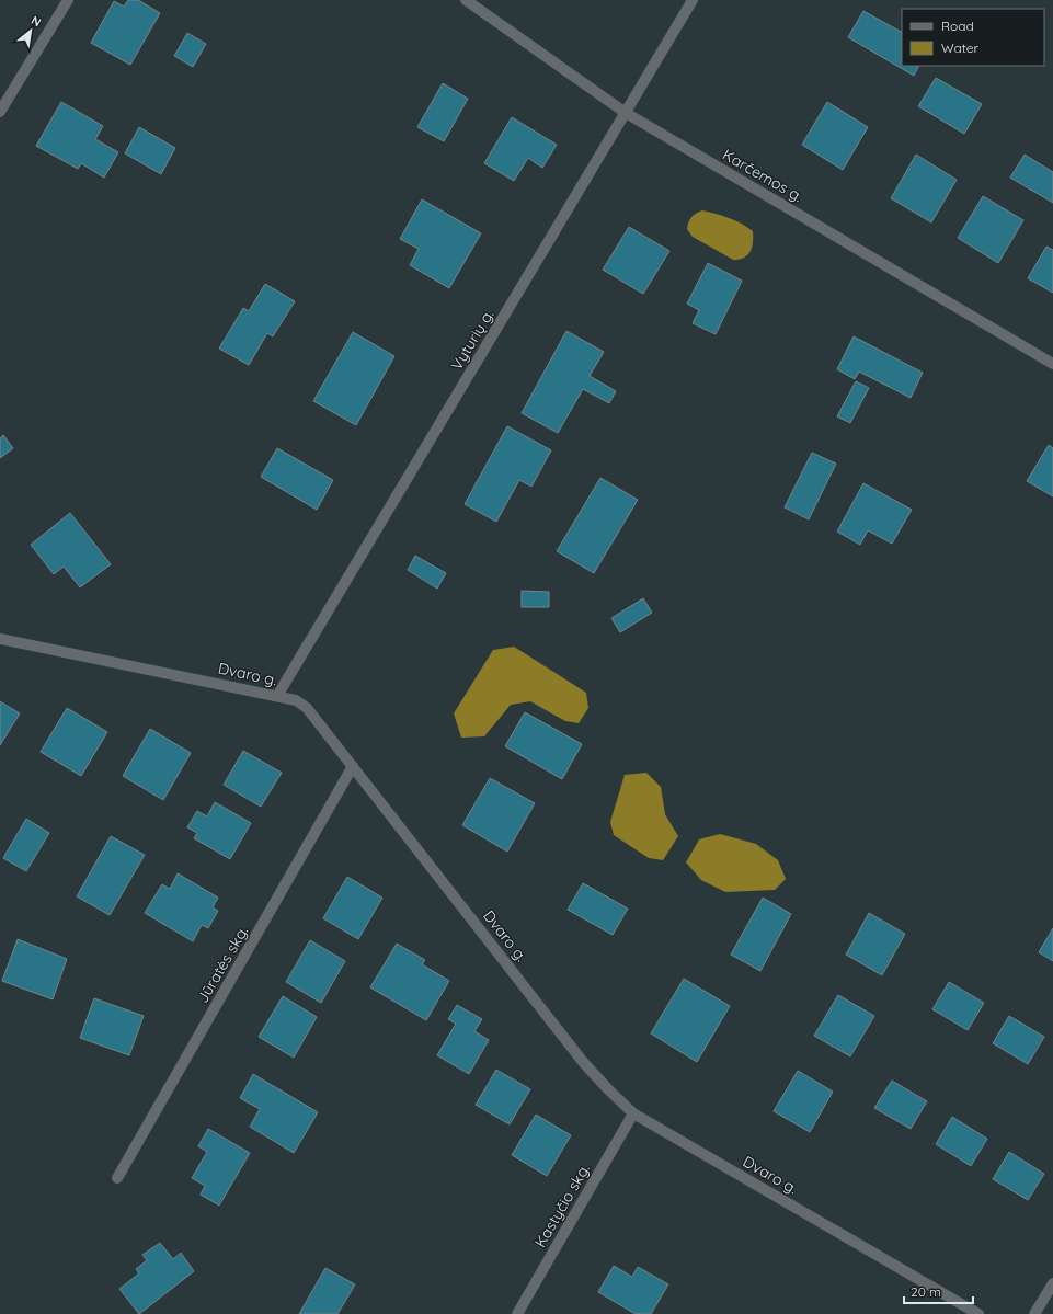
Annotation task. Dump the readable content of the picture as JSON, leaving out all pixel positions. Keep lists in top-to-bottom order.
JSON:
{
  "streets": {
    "street": [
      "Karčemos g.",
      "Vyturių g.",
      "Dvaro g.",
      "Jūratės skg.",
      "Kastyčio skg."
    ]
  },
  "crossings": [
    ["Karčemos g.", "Vyturių g."],
    ["Vyturių g.", "Dvaro g."],
    ["Dvaro g.", "Jūratės skg."],
    ["Dvaro g.", "Kastyčio skg."]
  ],
  "legend": ["Road", "Water"],
  "scale_bar": "20 m",
  "north": "top right"
}
